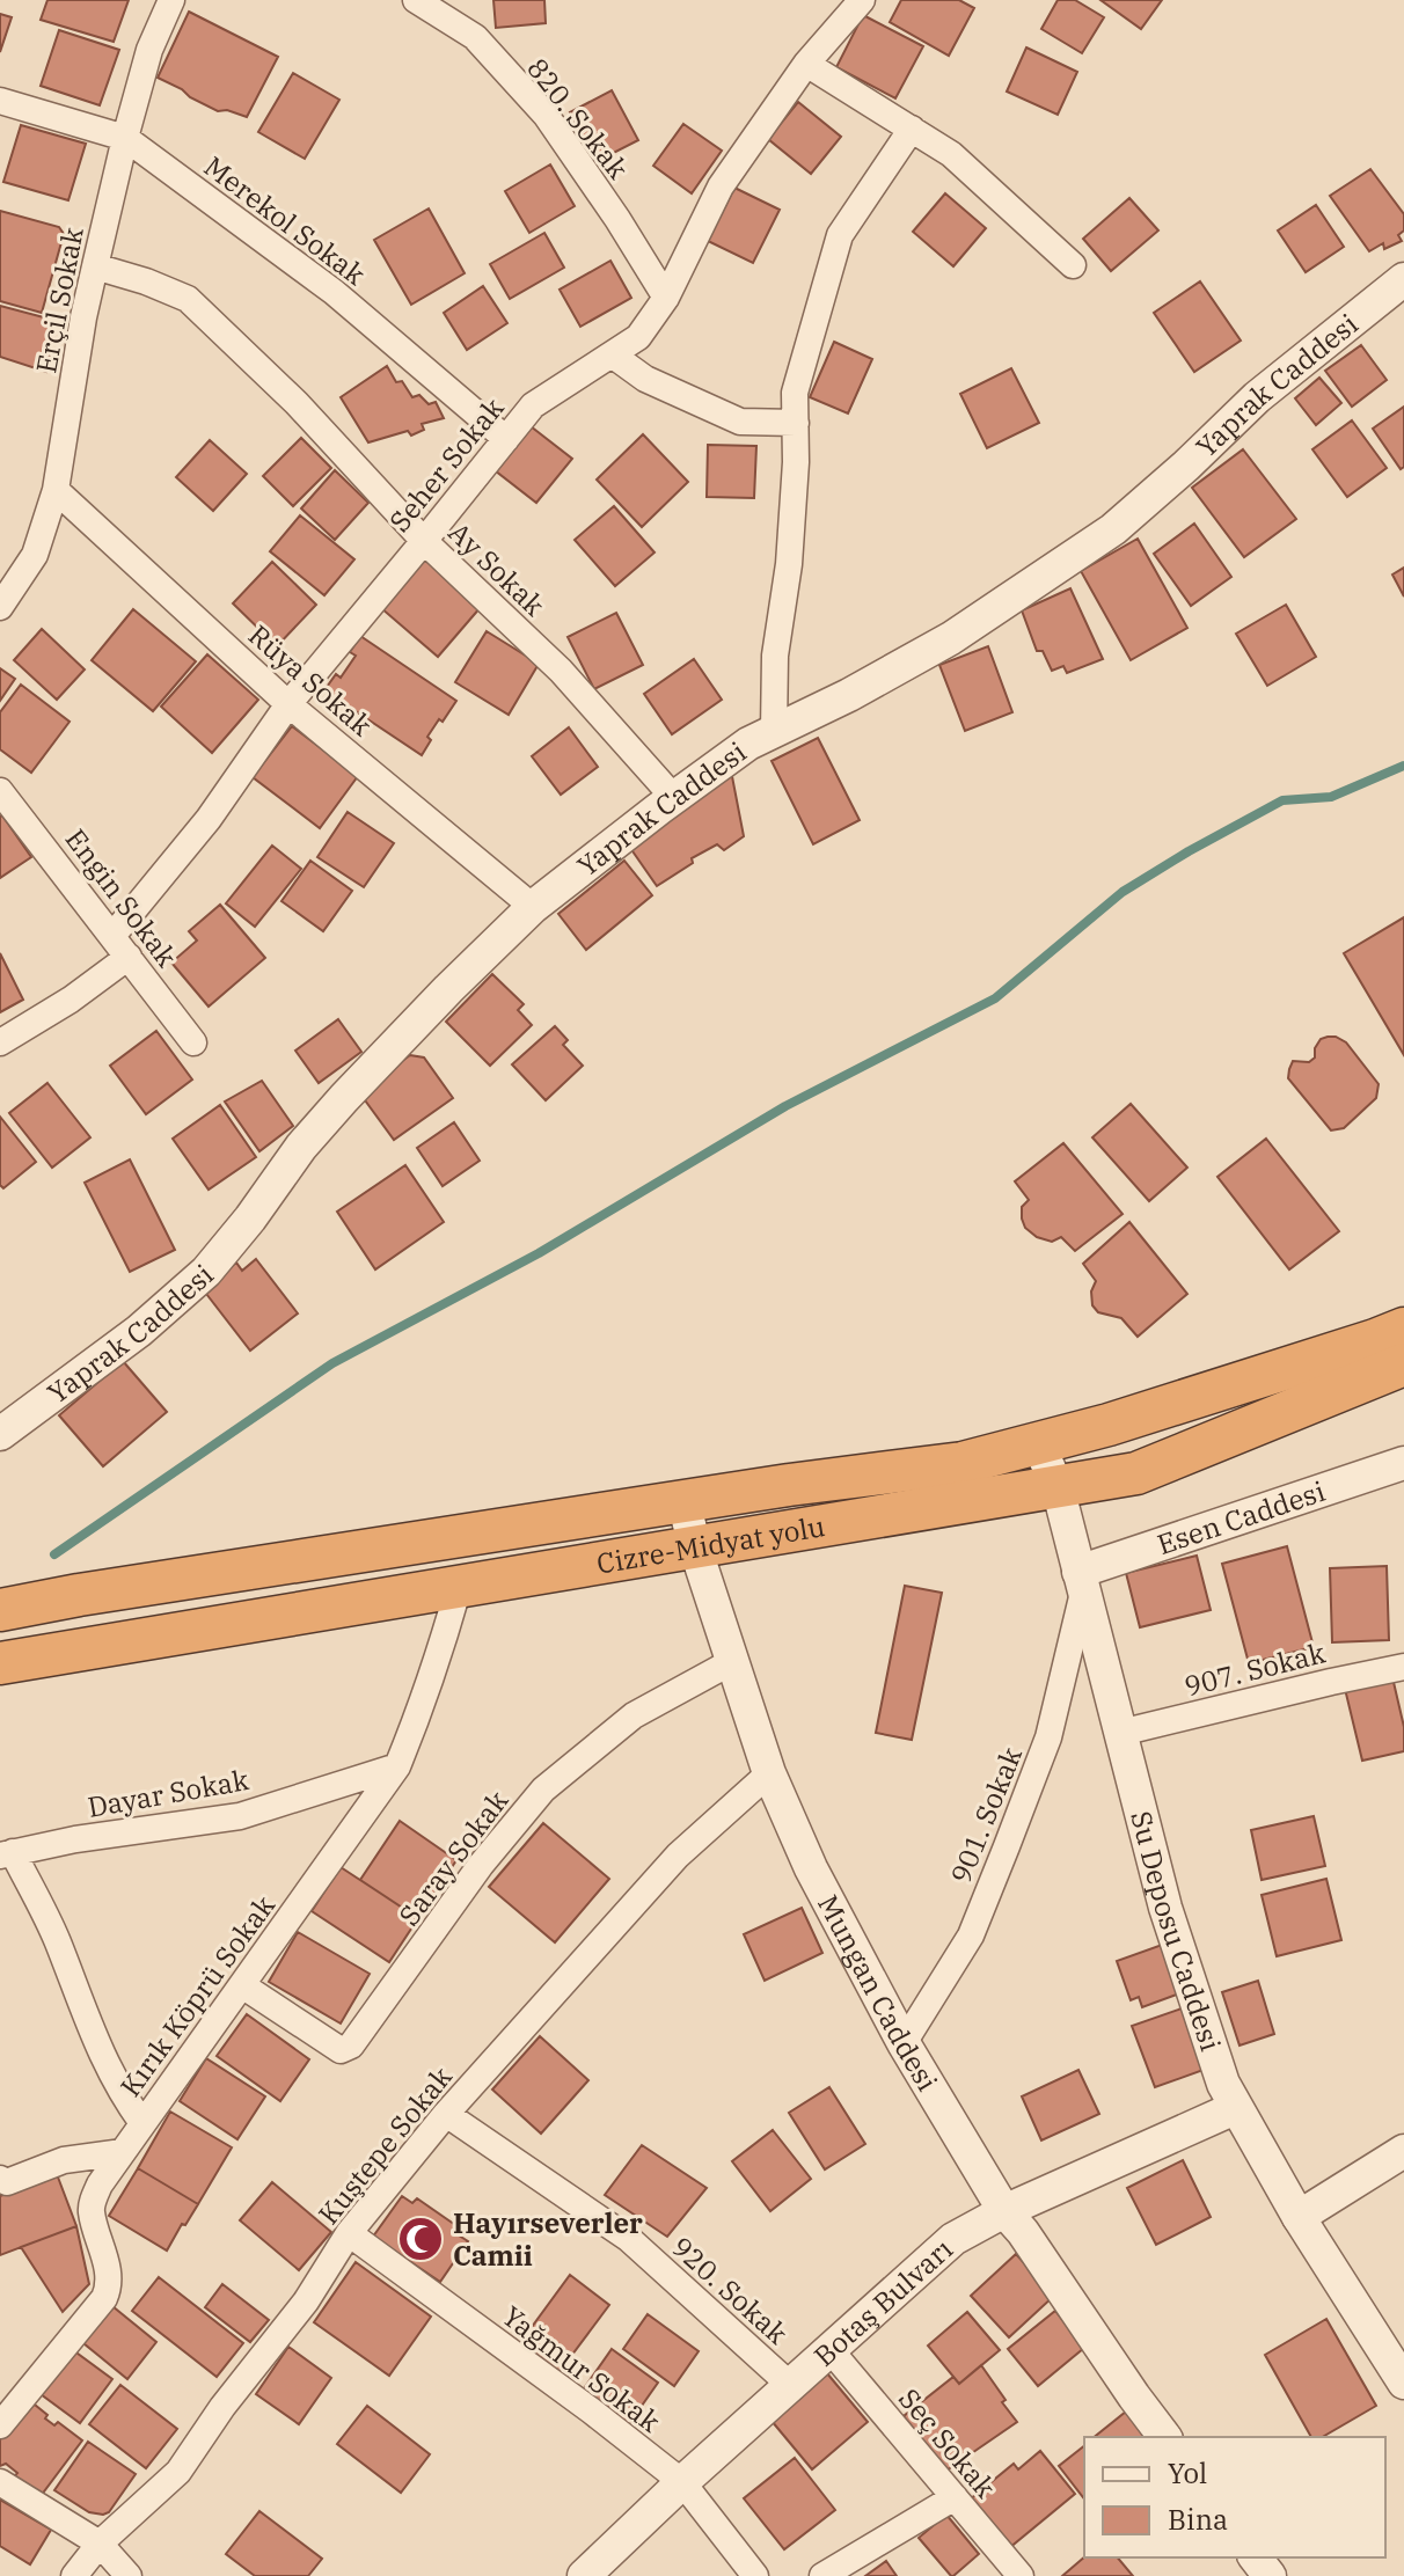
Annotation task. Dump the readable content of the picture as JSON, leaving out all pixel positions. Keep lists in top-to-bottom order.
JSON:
{
  "streets": {
    "highway": ["Cizre-Midyat yolu"],
    "street": [
      "820. Sokak",
      "Merekol Sokak",
      "Erçil Sokak",
      "Yaprak Caddesi",
      "Seher Sokak",
      "Ay Sokak",
      "Rüya Sokak",
      "Engin Sokak",
      "Esen Caddesi",
      "907. Sokak",
      "Dayar Sokak",
      "901. Sokak",
      "Saray Sokak",
      "Su Deposu Caddesi",
      "Mungan Caddesi",
      "Kırık Köprü Sokak",
      "Kuştepe Sokak",
      "920. Sokak",
      "Botaş Bulvarı",
      "Yağmur Sokak",
      "Seç Sokak"
    ]
  },
  "crossings": [
    ["820. Sokak", "Seher Sokak"],
    ["Merekol Sokak", "Erçil Sokak"],
    ["Merekol Sokak", "Seher Sokak"],
    ["Erçil Sokak", "Ay Sokak"],
    ["Erçil Sokak", "Rüya Sokak"],
    ["Yaprak Caddesi", "Ay Sokak"],
    ["Yaprak Caddesi", "Rüya Sokak"],
    ["Seher Sokak", "Ay Sokak"],
    ["Seher Sokak", "Rüya Sokak"],
    ["Seher Sokak", "Engin Sokak"],
    ["Esen Caddesi", "901. Sokak"],
    ["Esen Caddesi", "Su Deposu Caddesi"],
    ["Cizre-Midyat yolu", "Su Deposu Caddesi"],
    ["Cizre-Midyat yolu", "Mungan Caddesi"],
    ["Cizre-Midyat yolu", "Kırık Köprü Sokak"],
    ["907. Sokak", "Su Deposu Caddesi"],
    ["Dayar Sokak", "Kırık Köprü Sokak"],
    ["901. Sokak", "Su Deposu Caddesi"],
    ["901. Sokak", "Mungan Caddesi"],
    ["Saray Sokak", "Mungan Caddesi"],
    ["Saray Sokak", "Kırık Köprü Sokak"],
    ["Su Deposu Caddesi", "Botaş Bulvarı"],
    ["Mungan Caddesi", "Kuştepe Sokak"],
    ["Mungan Caddesi", "Botaş Bulvarı"],
    ["Kuştepe Sokak", "920. Sokak"],
    ["Kuştepe Sokak", "Yağmur Sokak"],
    ["920. Sokak", "Botaş Bulvarı"],
    ["Botaş Bulvarı", "Yağmur Sokak"],
    ["Botaş Bulvarı", "Seç Sokak"]
  ],
  "places": {
    "mosque": ["Hayırseverler Camii"]
  },
  "legend": ["Yol", "Bina"]
}
